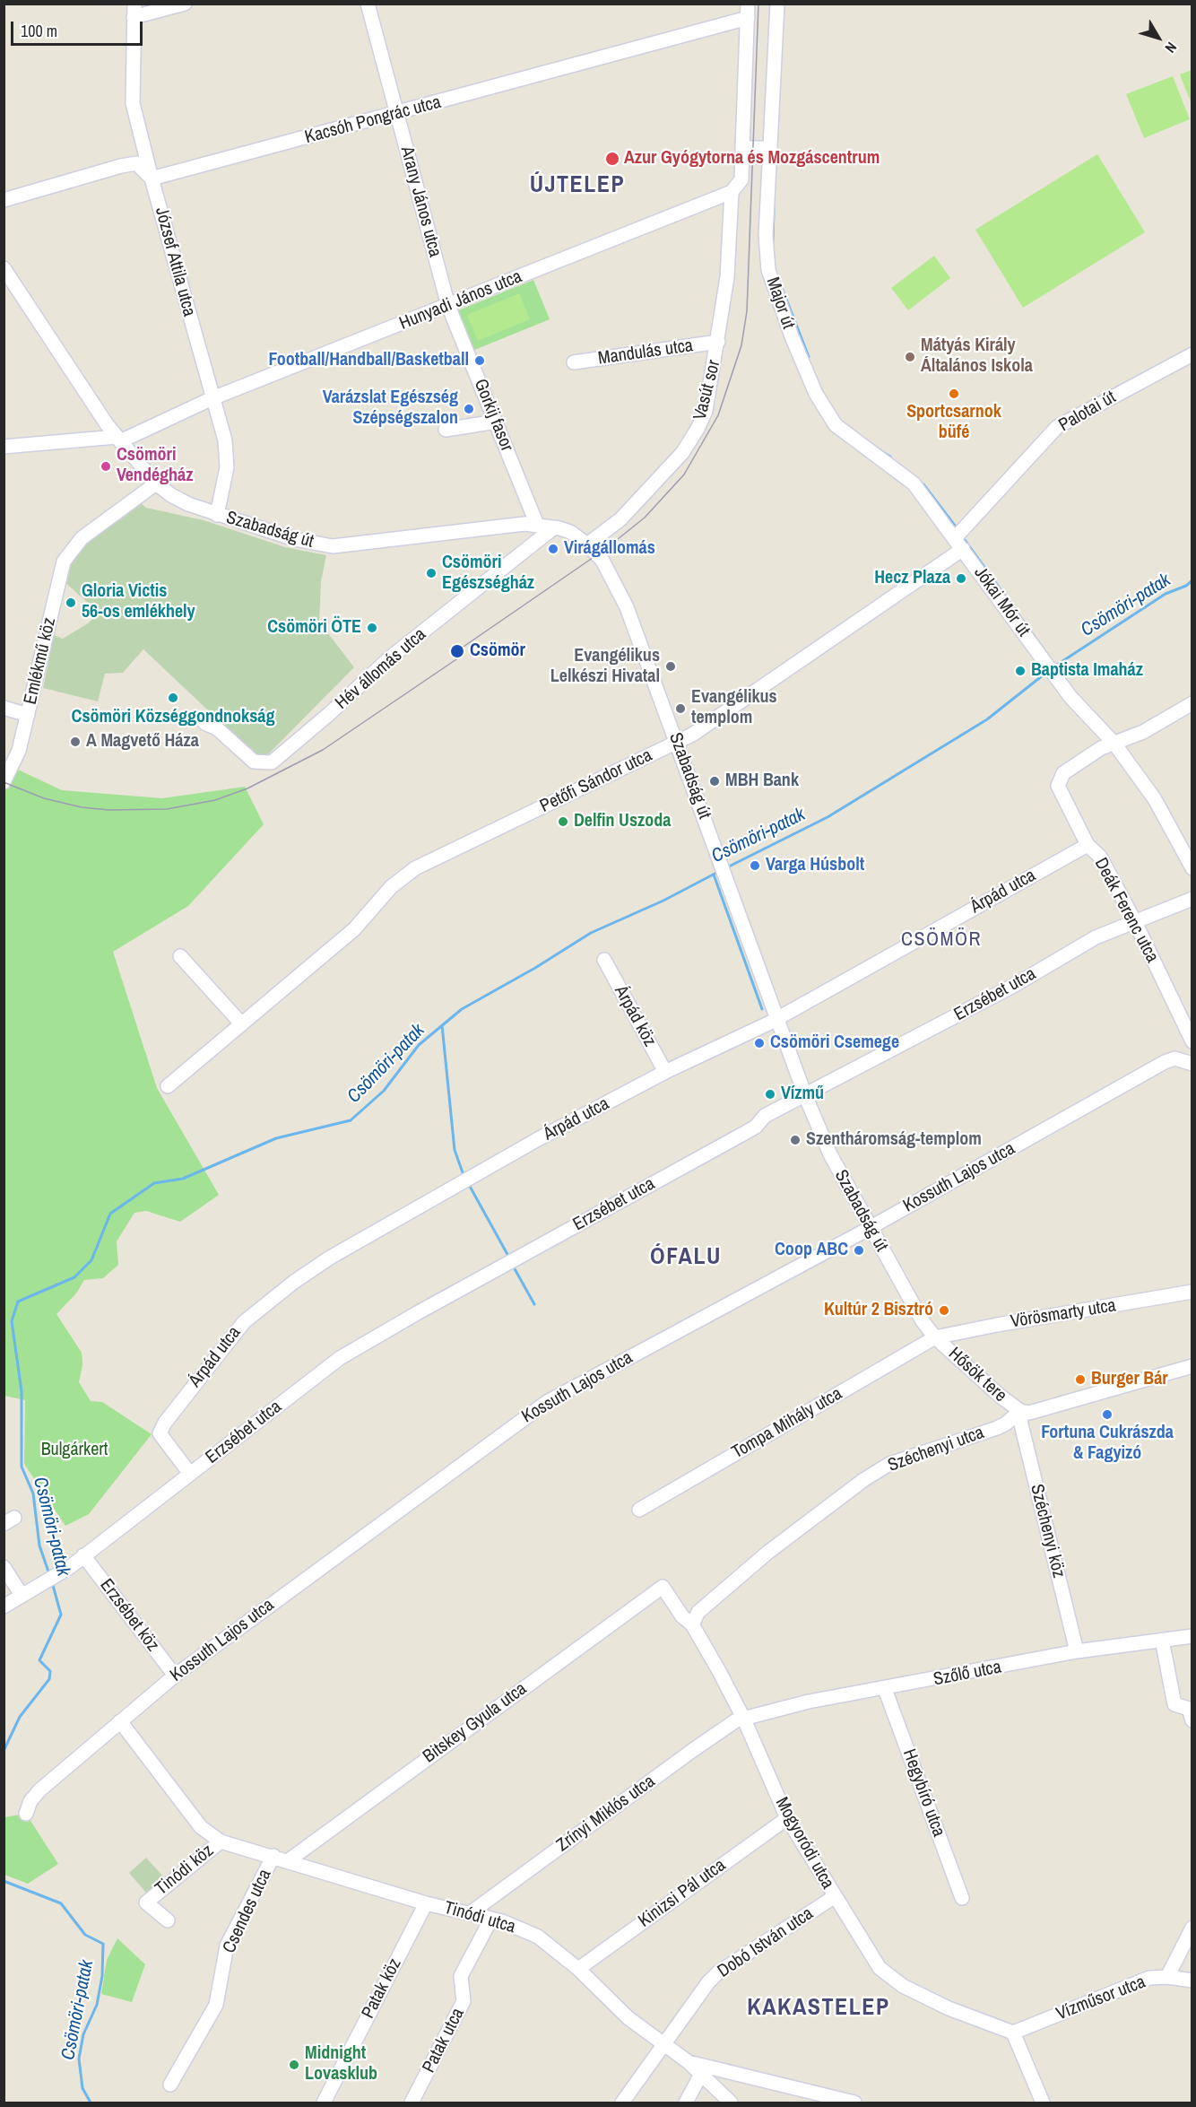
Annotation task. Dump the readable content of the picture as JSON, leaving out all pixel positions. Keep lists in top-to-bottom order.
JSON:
{
  "streets": {
    "street": [
      "Kacsóh Pongrác utca",
      "Arany János utca",
      "József Attila utca",
      "Hunyadi János utca",
      "Major út",
      "Mandulás utca",
      "Vasút sor",
      "Palotai út",
      "Gorkij fasor",
      "Szabadság út",
      "Jókai Mór út",
      "Emlékmű köz",
      "Hév állomás utca",
      "Petőfi Sándor utca",
      "Árpád utca",
      "Deák Ferenc utca",
      "Erzsébet utca",
      "Árpád köz",
      "Kossuth Lajos utca",
      "Vörösmarty utca",
      "Hősök tere",
      "Tompa Mihály utca",
      "Széchenyi utca",
      "Széchenyi köz",
      "Erzsébet köz",
      "Szőlő utca",
      "Bitskey Gyula utca",
      "Hegybíró utca",
      "Zrínyi Miklós utca",
      "Mogyoródi utca",
      "Tinódi köz",
      "Kinizsi Pál utca",
      "Csendes utca",
      "Tinódi utca",
      "Dobó István utca",
      "Patak köz",
      "Vízműsor utca",
      "Patak utca"
    ]
  },
  "crossings": [
    ["Kacsóh Pongrác utca", "Arany János utca"],
    ["Kacsóh Pongrác utca", "József Attila utca"],
    ["Arany János utca", "Hunyadi János utca"],
    ["Arany János utca", "Gorkij fasor"],
    ["József Attila utca", "Hunyadi János utca"],
    ["József Attila utca", "Szabadság út"],
    ["Hunyadi János utca", "Vasút sor"],
    ["Hunyadi János utca", "Gorkij fasor"],
    ["Hunyadi János utca", "Szabadság út"],
    ["Major út", "Palotai út"],
    ["Major út", "Jókai Mór út"],
    ["Major út", "Petőfi Sándor utca"],
    ["Mandulás utca", "Vasút sor"],
    ["Vasút sor", "Szabadság út"],
    ["Palotai út", "Jókai Mór út"],
    ["Palotai út", "Petőfi Sándor utca"],
    ["Gorkij fasor", "Szabadság út"],
    ["Szabadság út", "Emlékmű köz"],
    ["Szabadság út", "Hév állomás utca"],
    ["Szabadság út", "Petőfi Sándor utca"],
    ["Szabadság út", "Árpád utca"],
    ["Szabadság út", "Erzsébet utca"],
    ["Szabadság út", "Kossuth Lajos utca"],
    ["Szabadság út", "Vörösmarty utca"],
    ["Szabadság út", "Hősök tere"],
    ["Szabadság út", "Tompa Mihály utca"],
    ["Jókai Mór út", "Petőfi Sándor utca"],
    ["Jókai Mór út", "Deák Ferenc utca"],
    ["Árpád utca", "Deák Ferenc utca"],
    ["Árpád utca", "Erzsébet utca"],
    ["Árpád utca", "Árpád köz"],
    ["Deák Ferenc utca", "Erzsébet utca"],
    ["Erzsébet utca", "Erzsébet köz"],
    ["Kossuth Lajos utca", "Erzsébet köz"],
    ["Kossuth Lajos utca", "Tinódi utca"],
    ["Vörösmarty utca", "Hősök tere"],
    ["Vörösmarty utca", "Tompa Mihály utca"],
    ["Hősök tere", "Tompa Mihály utca"],
    ["Hősök tere", "Széchenyi utca"],
    ["Hősök tere", "Széchenyi köz"],
    ["Széchenyi utca", "Széchenyi köz"],
    ["Széchenyi utca", "Mogyoródi utca"],
    ["Széchenyi köz", "Szőlő utca"],
    ["Szőlő utca", "Hegybíró utca"],
    ["Szőlő utca", "Zrínyi Miklós utca"],
    ["Szőlő utca", "Mogyoródi utca"],
    ["Bitskey Gyula utca", "Mogyoródi utca"],
    ["Bitskey Gyula utca", "Tinódi utca"],
    ["Zrínyi Miklós utca", "Mogyoródi utca"],
    ["Zrínyi Miklós utca", "Tinódi utca"],
    ["Mogyoródi utca", "Kinizsi Pál utca"],
    ["Mogyoródi utca", "Dobó István utca"],
    ["Mogyoródi utca", "Vízműsor utca"],
    ["Tinódi köz", "Tinódi utca"],
    ["Kinizsi Pál utca", "Tinódi utca"],
    ["Csendes utca", "Tinódi utca"],
    ["Tinódi utca", "Dobó István utca"],
    ["Tinódi utca", "Patak köz"],
    ["Tinódi utca", "Patak utca"]
  ],
  "districts": [
    "ÚJTELEP",
    "CSÖMÖR",
    "ÓFALU",
    "KAKASTELEP"
  ],
  "water": ["Csömöri-patak"],
  "parks": ["Bulgárkert"],
  "places": [
    "Azur Gyógytorna és Mozgáscentrum",
    "Mátyás Király Általános Iskola",
    "Football/Handball/Basketball",
    "Sportcsarnok büfé",
    "Varázslat Egészség Szépségszalon",
    "Csömöri Vendégház",
    "Virágállomás",
    "Csömöri Egészségház",
    "Hecz Plaza",
    "Gloria Victis 56-os emlékhely",
    "Csömöri ÖTE",
    "Csömör",
    "Evangélikus Lelkészi Hivatal",
    "Baptista Imaház",
    "Csömöri Községgondnokság",
    "Evangélikus templom",
    "A Magvető Háza",
    "MBH Bank",
    "Delfin Uszoda",
    "Varga Húsbolt",
    "Csömöri Csemege",
    "Vízmű",
    "Szentháromság-templom",
    "Coop ABC",
    "Kultúr 2 Bisztró",
    "Burger Bár",
    "Fortuna Cukrászda & Fagyizó",
    "Midnight Lovasklub"
  ],
  "scale_bar": "100 m",
  "north": "bottom right"
}
